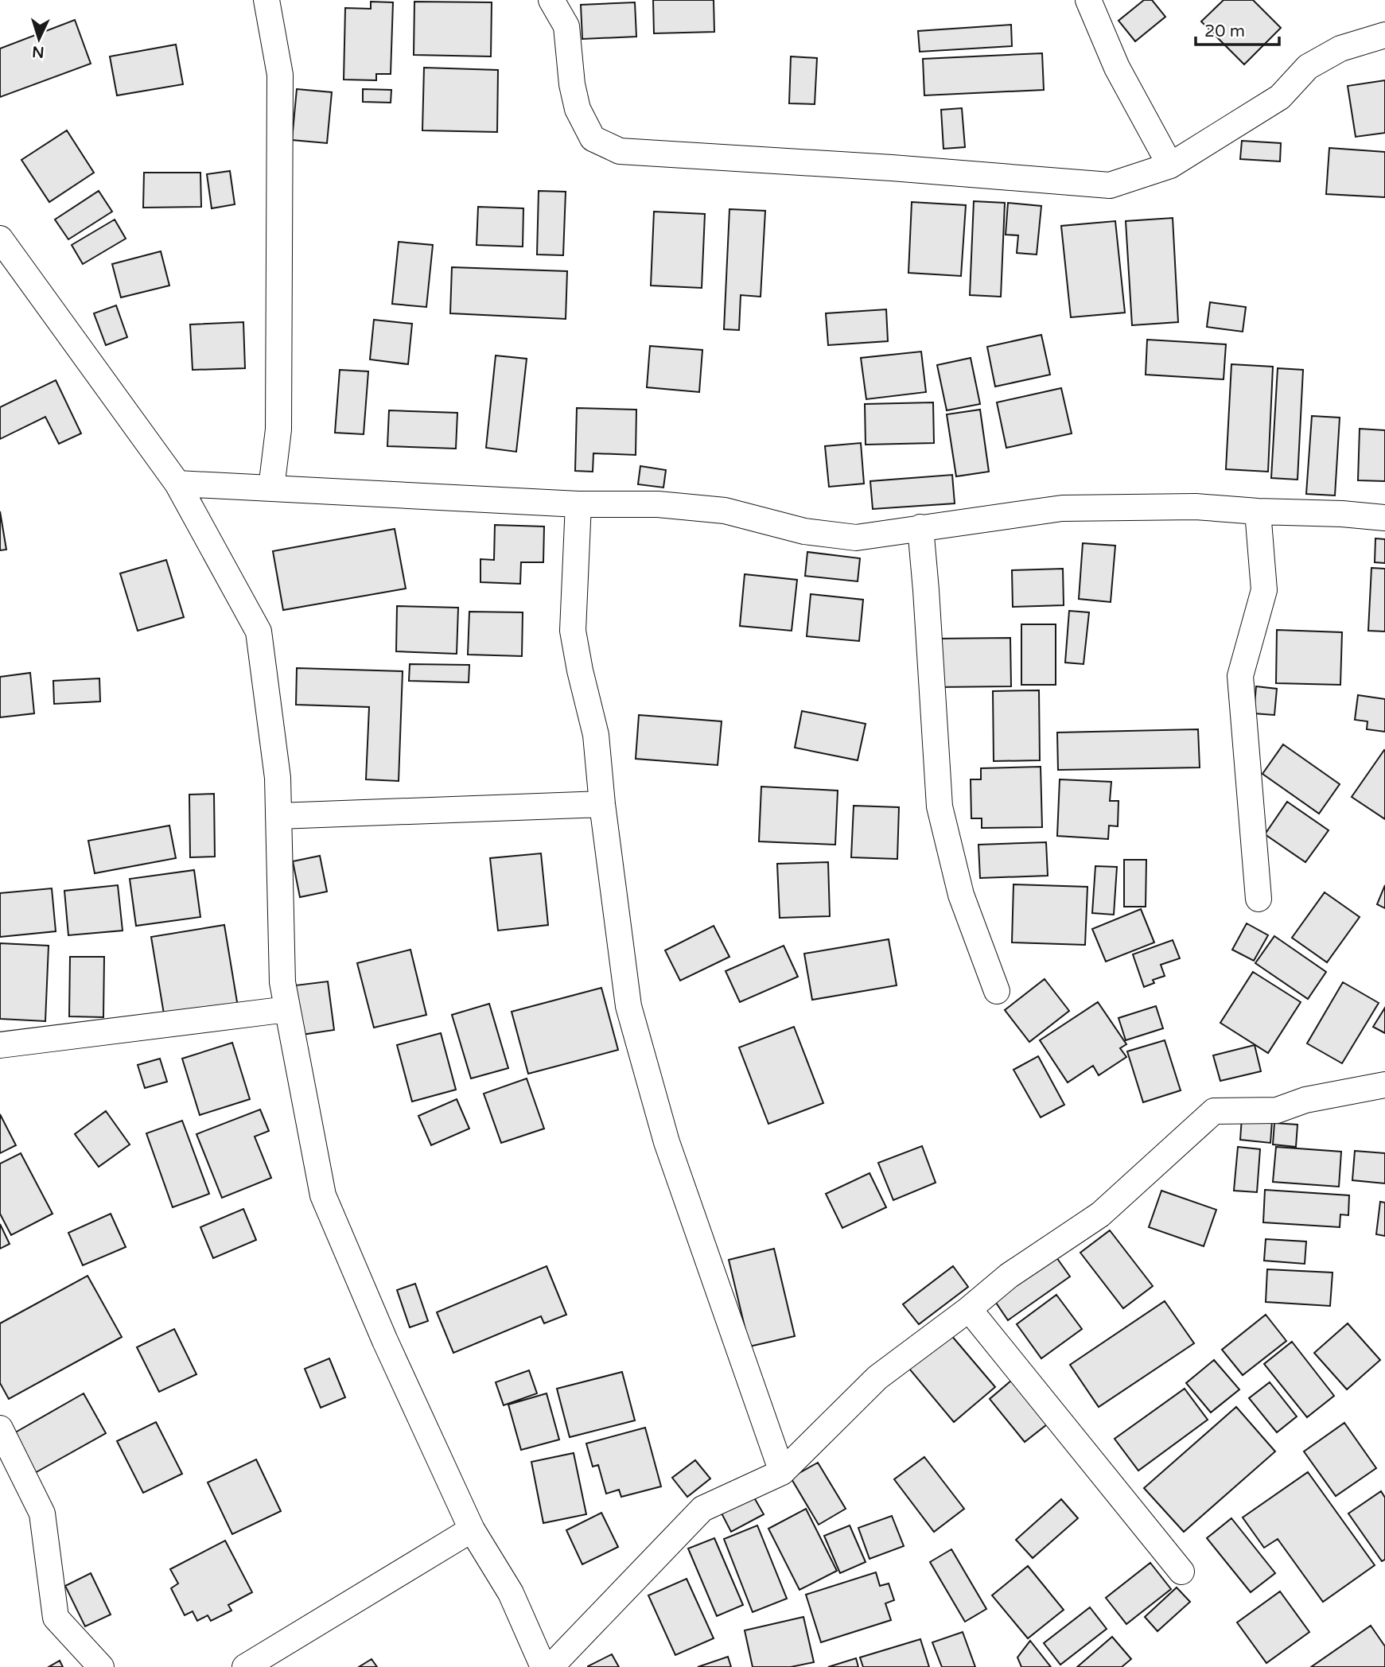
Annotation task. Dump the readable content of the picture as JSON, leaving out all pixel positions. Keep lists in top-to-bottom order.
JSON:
{
  "scale_bar": "20 m",
  "north": "bottom"
}
